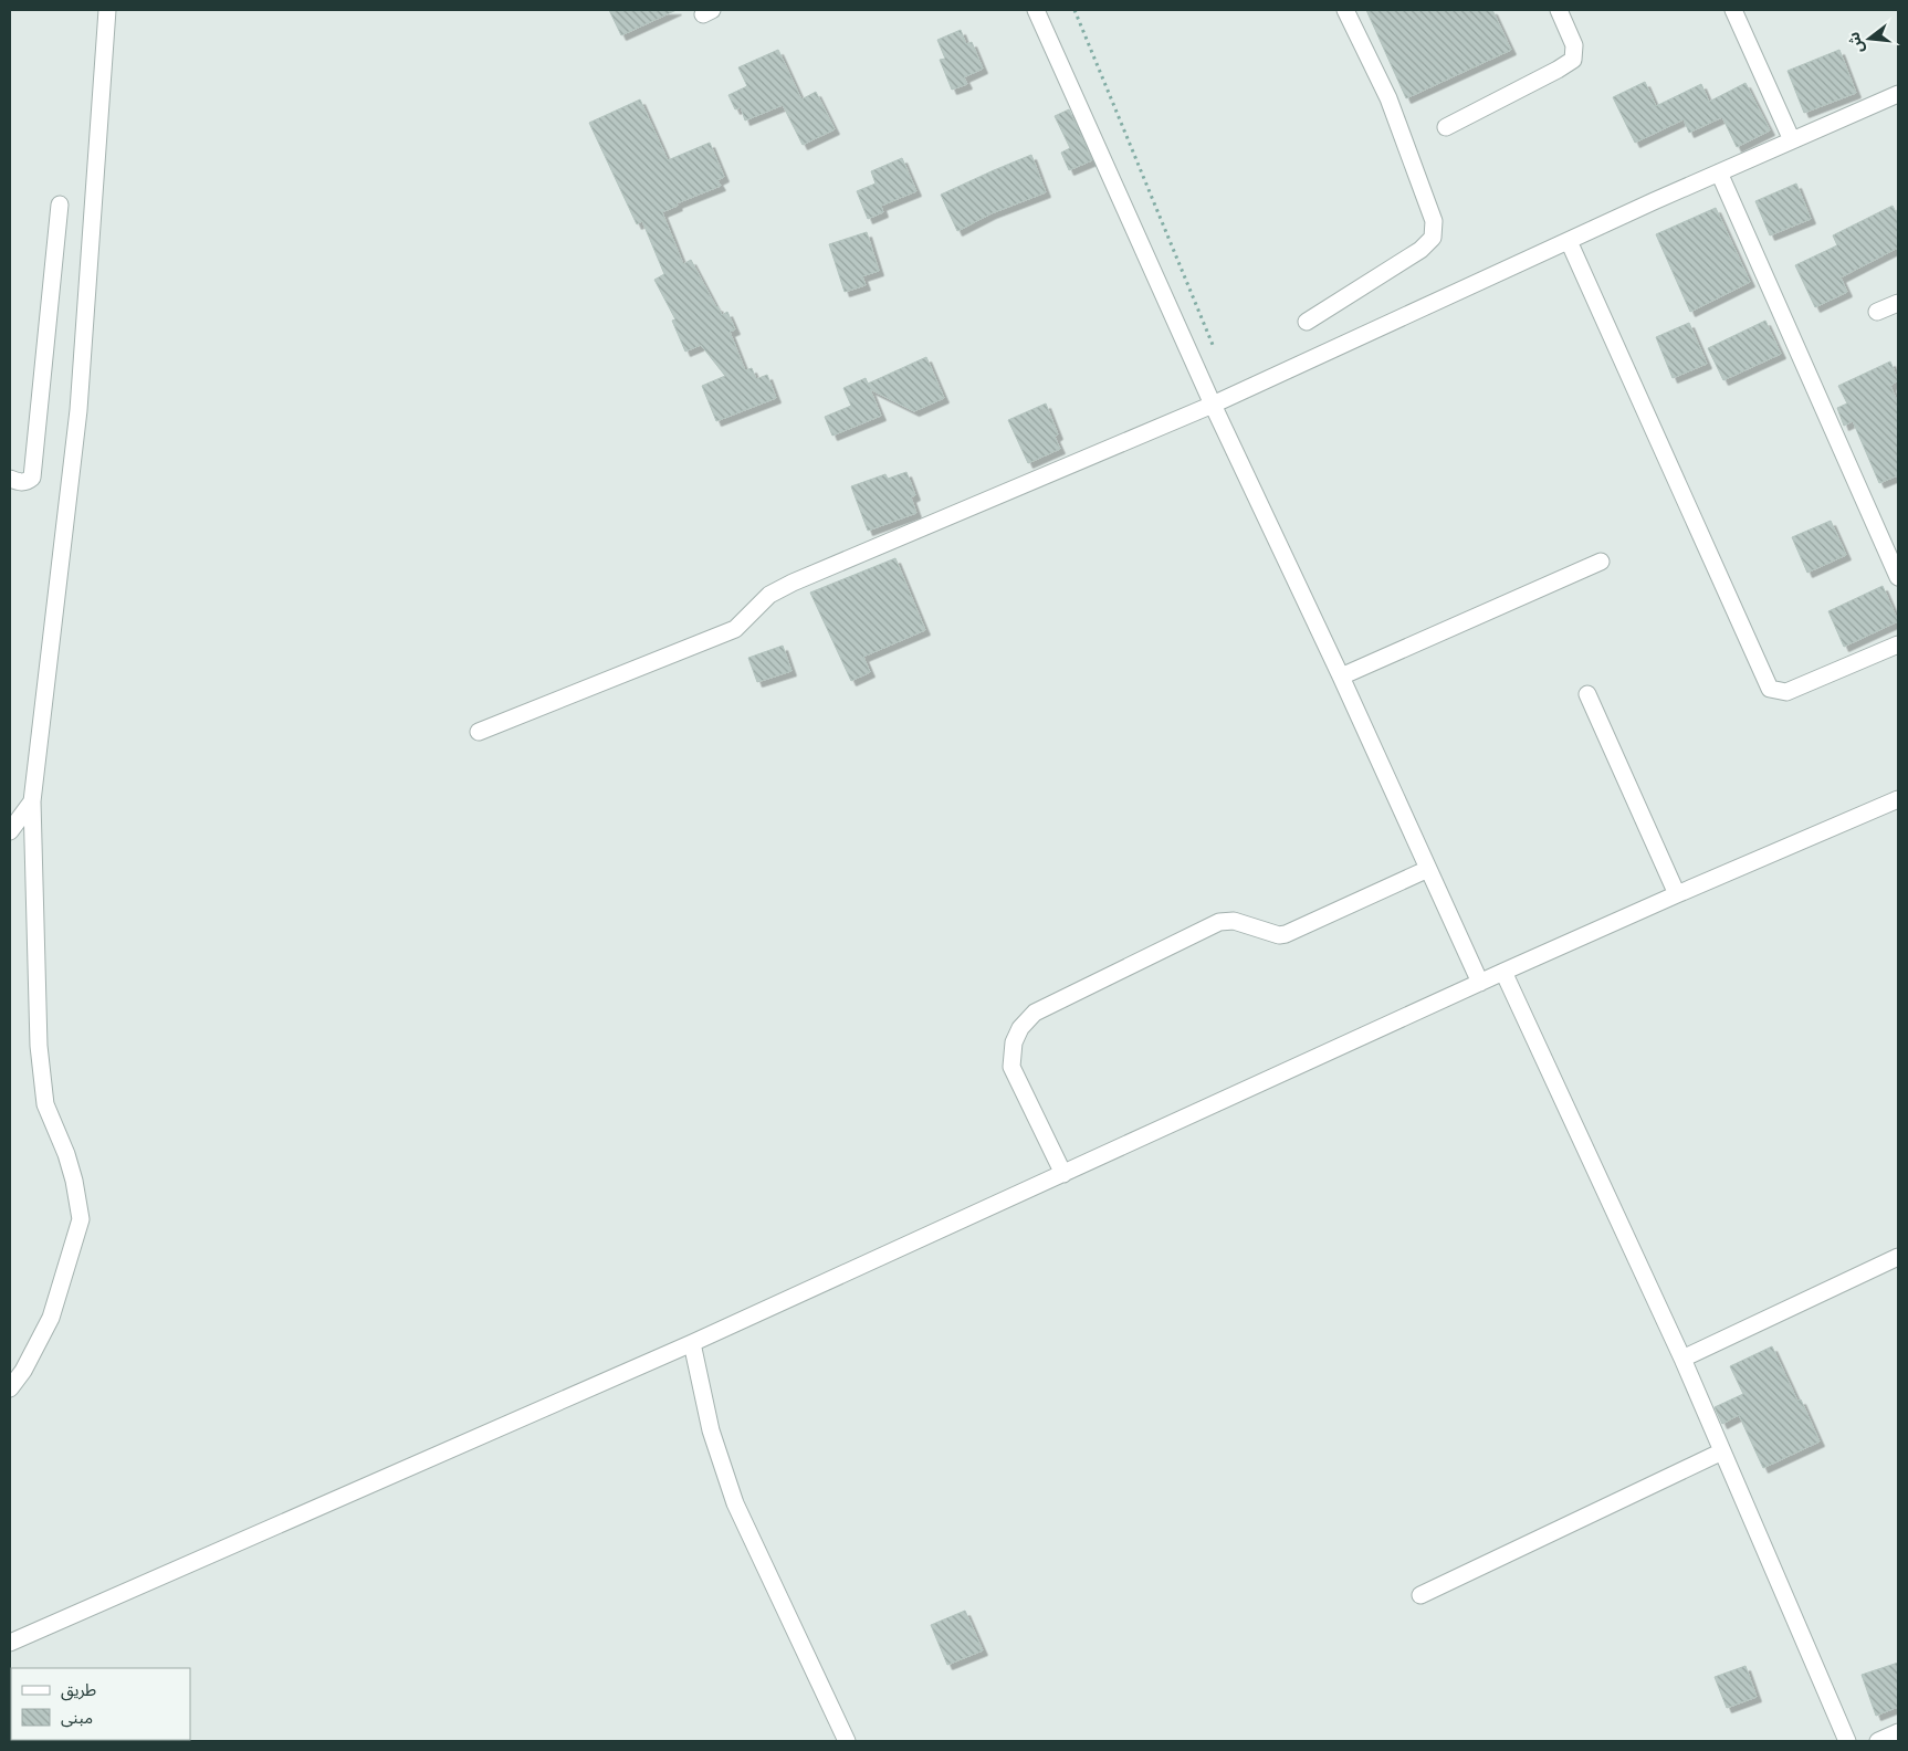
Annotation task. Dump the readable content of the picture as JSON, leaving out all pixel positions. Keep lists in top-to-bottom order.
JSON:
{
  "legend": ["طريق", "مبنى"],
  "north": "left"
}
